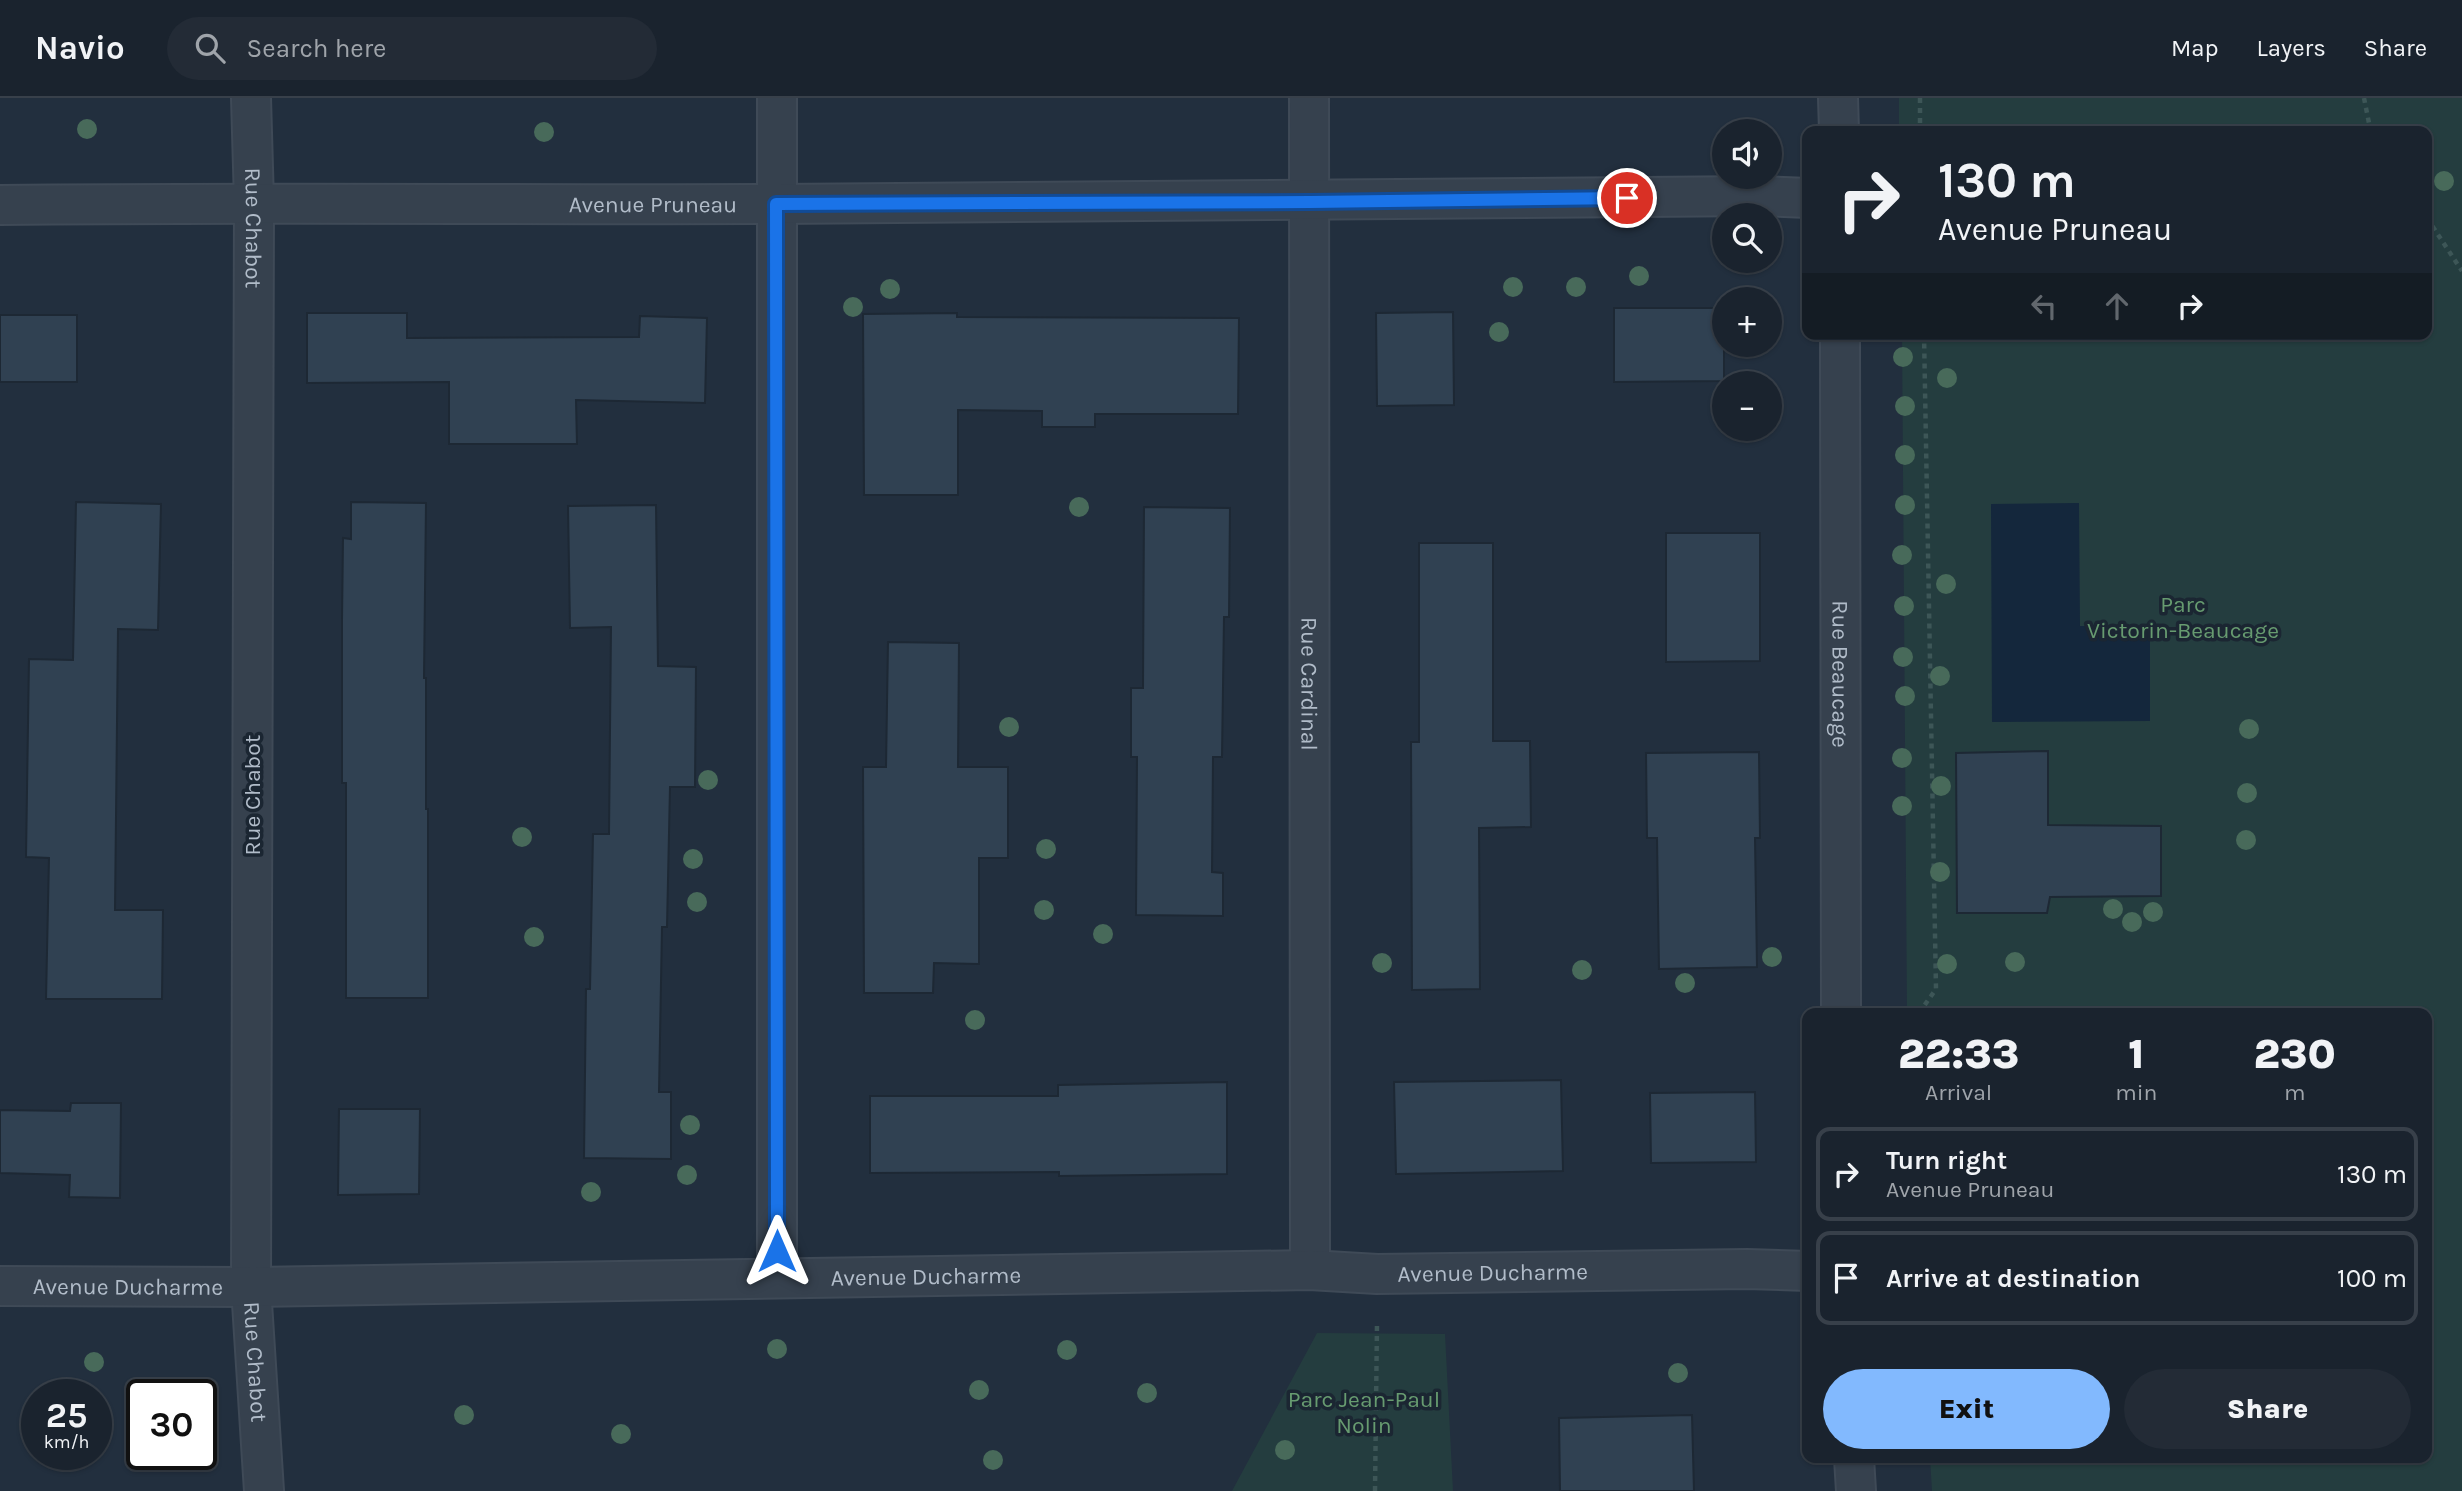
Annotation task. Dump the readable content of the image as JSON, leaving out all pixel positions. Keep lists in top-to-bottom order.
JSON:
{
  "streets": {
    "street": [
      "Avenue Pruneau",
      "Rue Chabot",
      "Rue Beaucage",
      "Rue Cardinal",
      "Avenue Ducharme"
    ]
  },
  "crossings": [
    ["Avenue Pruneau", "Rue Chabot"],
    ["Avenue Pruneau", "Rue Cardinal"],
    ["Rue Chabot", "Avenue Ducharme"],
    ["Rue Cardinal", "Avenue Ducharme"]
  ],
  "parks": ["Parc Victorin-Beaucage", "Parc Jean-Paul Nolin"],
  "page": {
    "header": "Navio",
    "search": "Search here",
    "nav": ["Map", "Layers", "Share"],
    "map_buttons": ["+", "−"],
    "turn": ["130 m", "Avenue Pruneau"],
    "eta": [
      "22:33",
      "Arrival",
      "1",
      "min",
      "230",
      "m"
    ],
    "list": [
      {
        "name": "Turn right",
        "note": "Avenue Pruneau",
        "value": "130 m"
      },
      {
        "name": "Arrive at destination",
        "value": "100 m"
      }
    ],
    "buttons": ["Exit", "Share"],
    "speed": "25 km/h",
    "limit": "30"
  }
}
